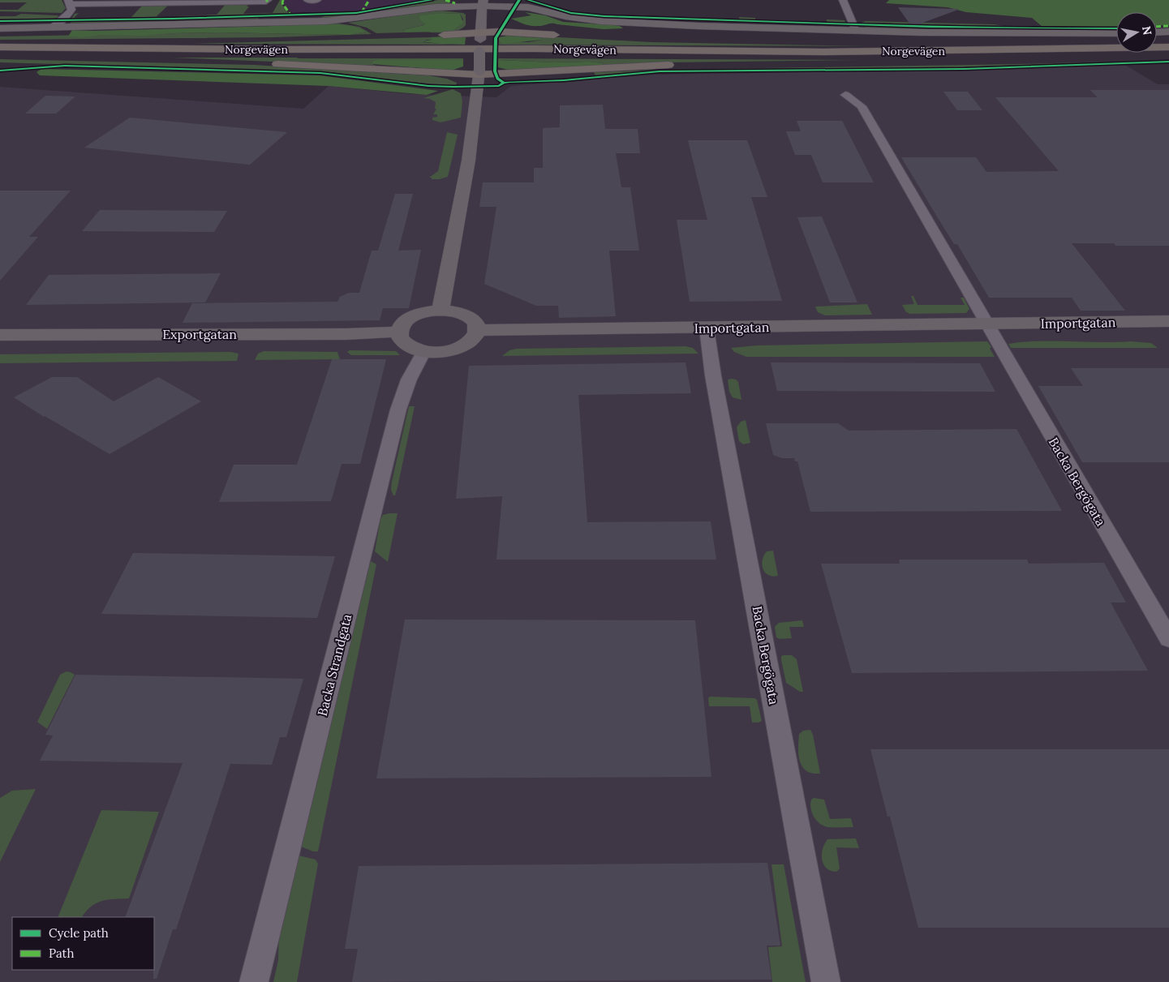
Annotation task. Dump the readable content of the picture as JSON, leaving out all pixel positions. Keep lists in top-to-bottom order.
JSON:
{
  "streets": {
    "highway": ["Norgevägen"],
    "street": [
      "Importgatan",
      "Exportgatan",
      "Backa Bergögata",
      "Backa Strandgata"
    ]
  },
  "crossings": [
    ["Importgatan", "Backa Bergögata"]
  ],
  "legend": ["Cycle path", "Path"],
  "north": "right"
}
